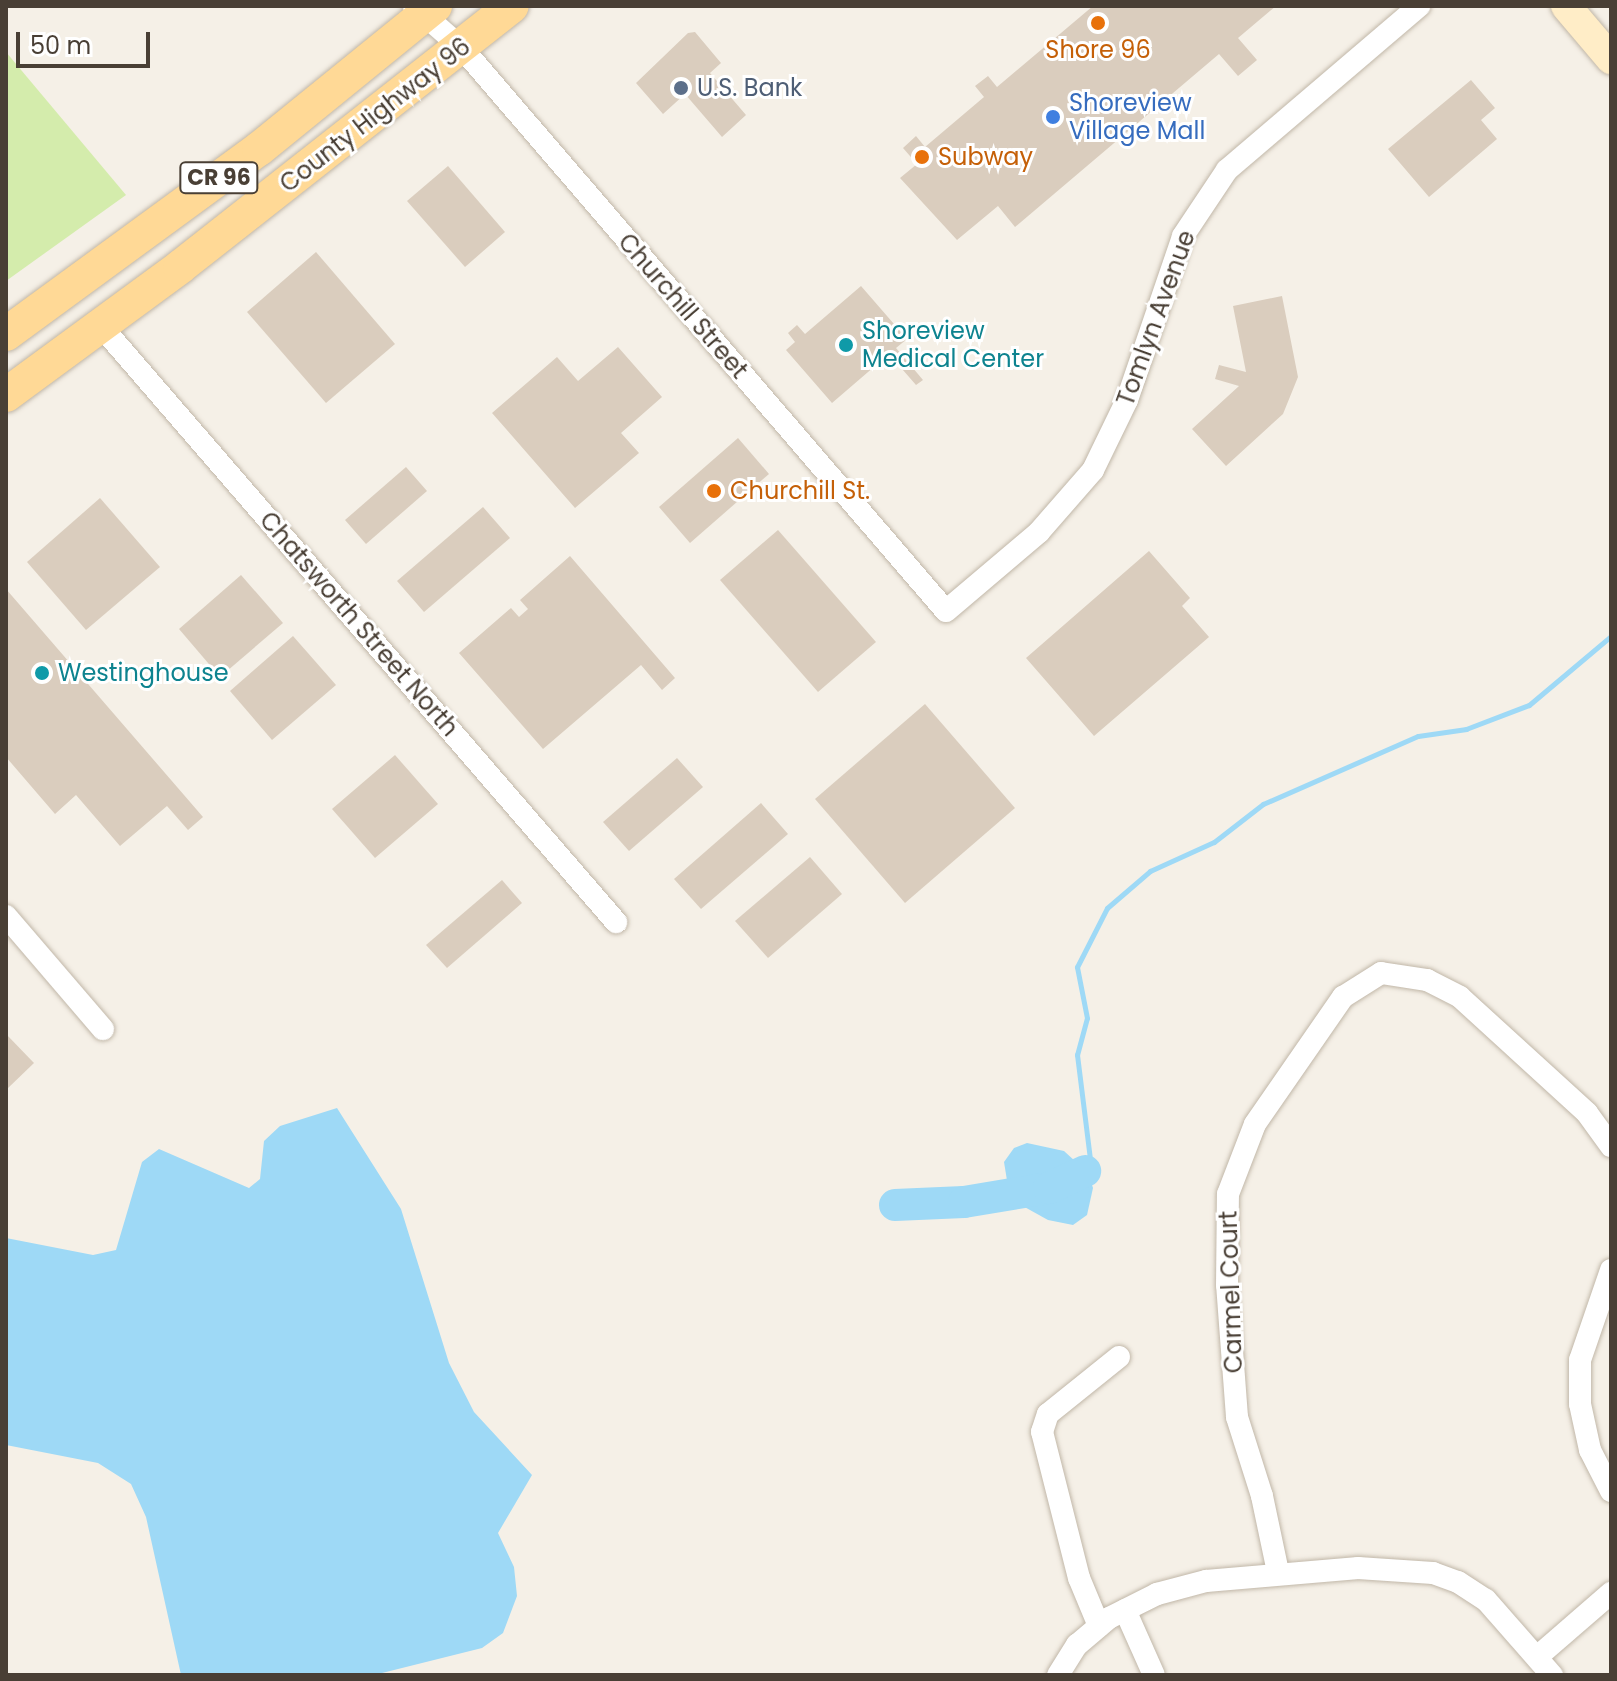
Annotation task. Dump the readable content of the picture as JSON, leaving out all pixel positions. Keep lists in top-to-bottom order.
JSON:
{
  "streets": {
    "main road": ["County Highway 96", "CR 96"],
    "street": [
      "Churchill Street",
      "Tomlyn Avenue",
      "Chatsworth Street North",
      "Carmel Court"
    ]
  },
  "crossings": [
    ["County Highway 96", "Churchill Street"],
    ["County Highway 96", "Chatsworth Street North"],
    ["Churchill Street", "Tomlyn Avenue"]
  ],
  "places": [
    "Shore 96",
    "U.S. Bank",
    "Shoreview Village Mall",
    "Subway",
    "Shoreview Medical Center",
    "Churchill St.",
    "Westinghouse"
  ],
  "scale_bar": "50 m"
}
